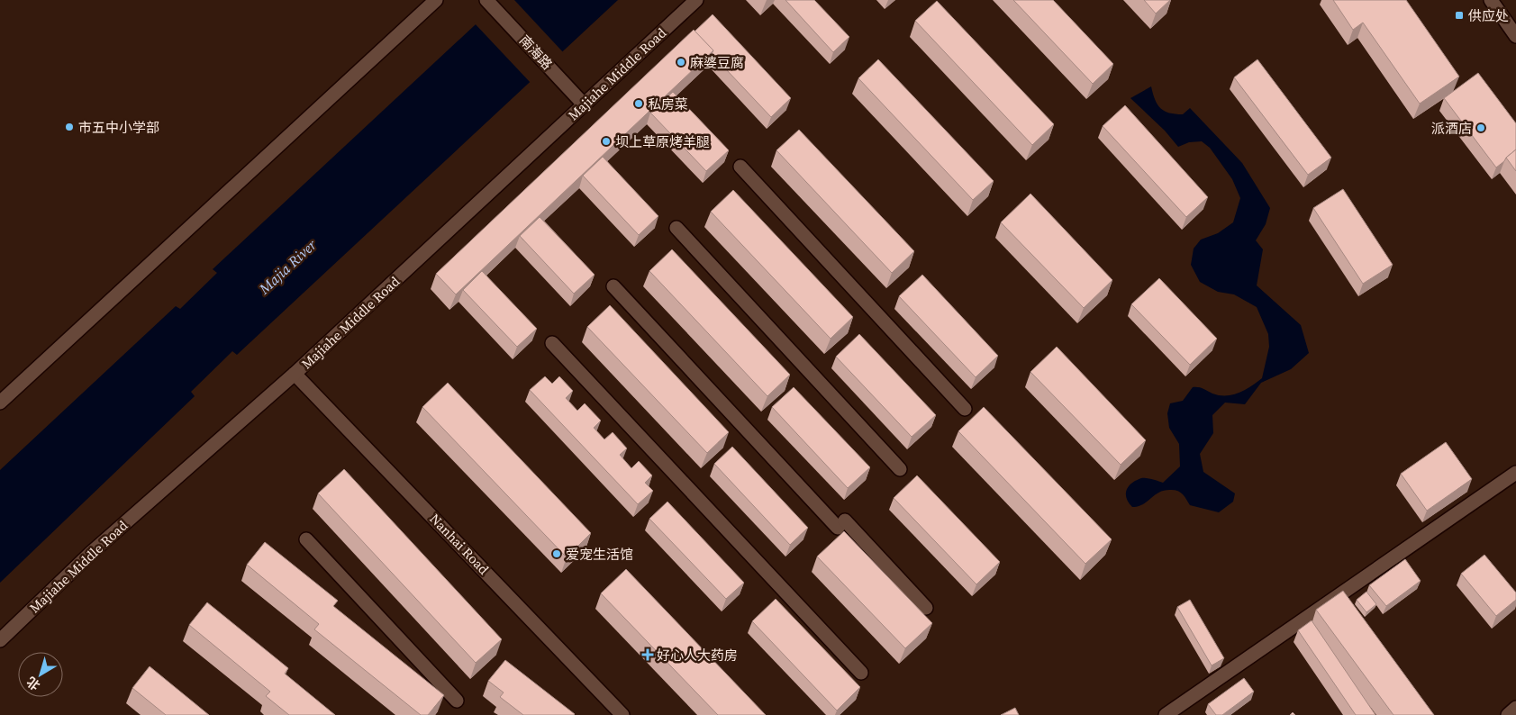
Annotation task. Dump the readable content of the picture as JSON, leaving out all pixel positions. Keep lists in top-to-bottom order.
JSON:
{
  "streets": {
    "street": ["南海路", "Majiahe Middle Road", "Nanhai Road"]
  },
  "crossings": [
    ["南海路", "Majiahe Middle Road"],
    ["Majiahe Middle Road", "Nanhai Road"]
  ],
  "water": ["Majia River"],
  "places": {
    "transit": ["供应处"],
    "other": [
      "麻婆豆腐",
      "私房菜",
      "市五中小学部",
      "派酒店",
      "坝上草原烤羊腿",
      "爱宠生活馆"
    ],
    "health": ["好心人大药房"]
  },
  "north": "bottom left"
}
